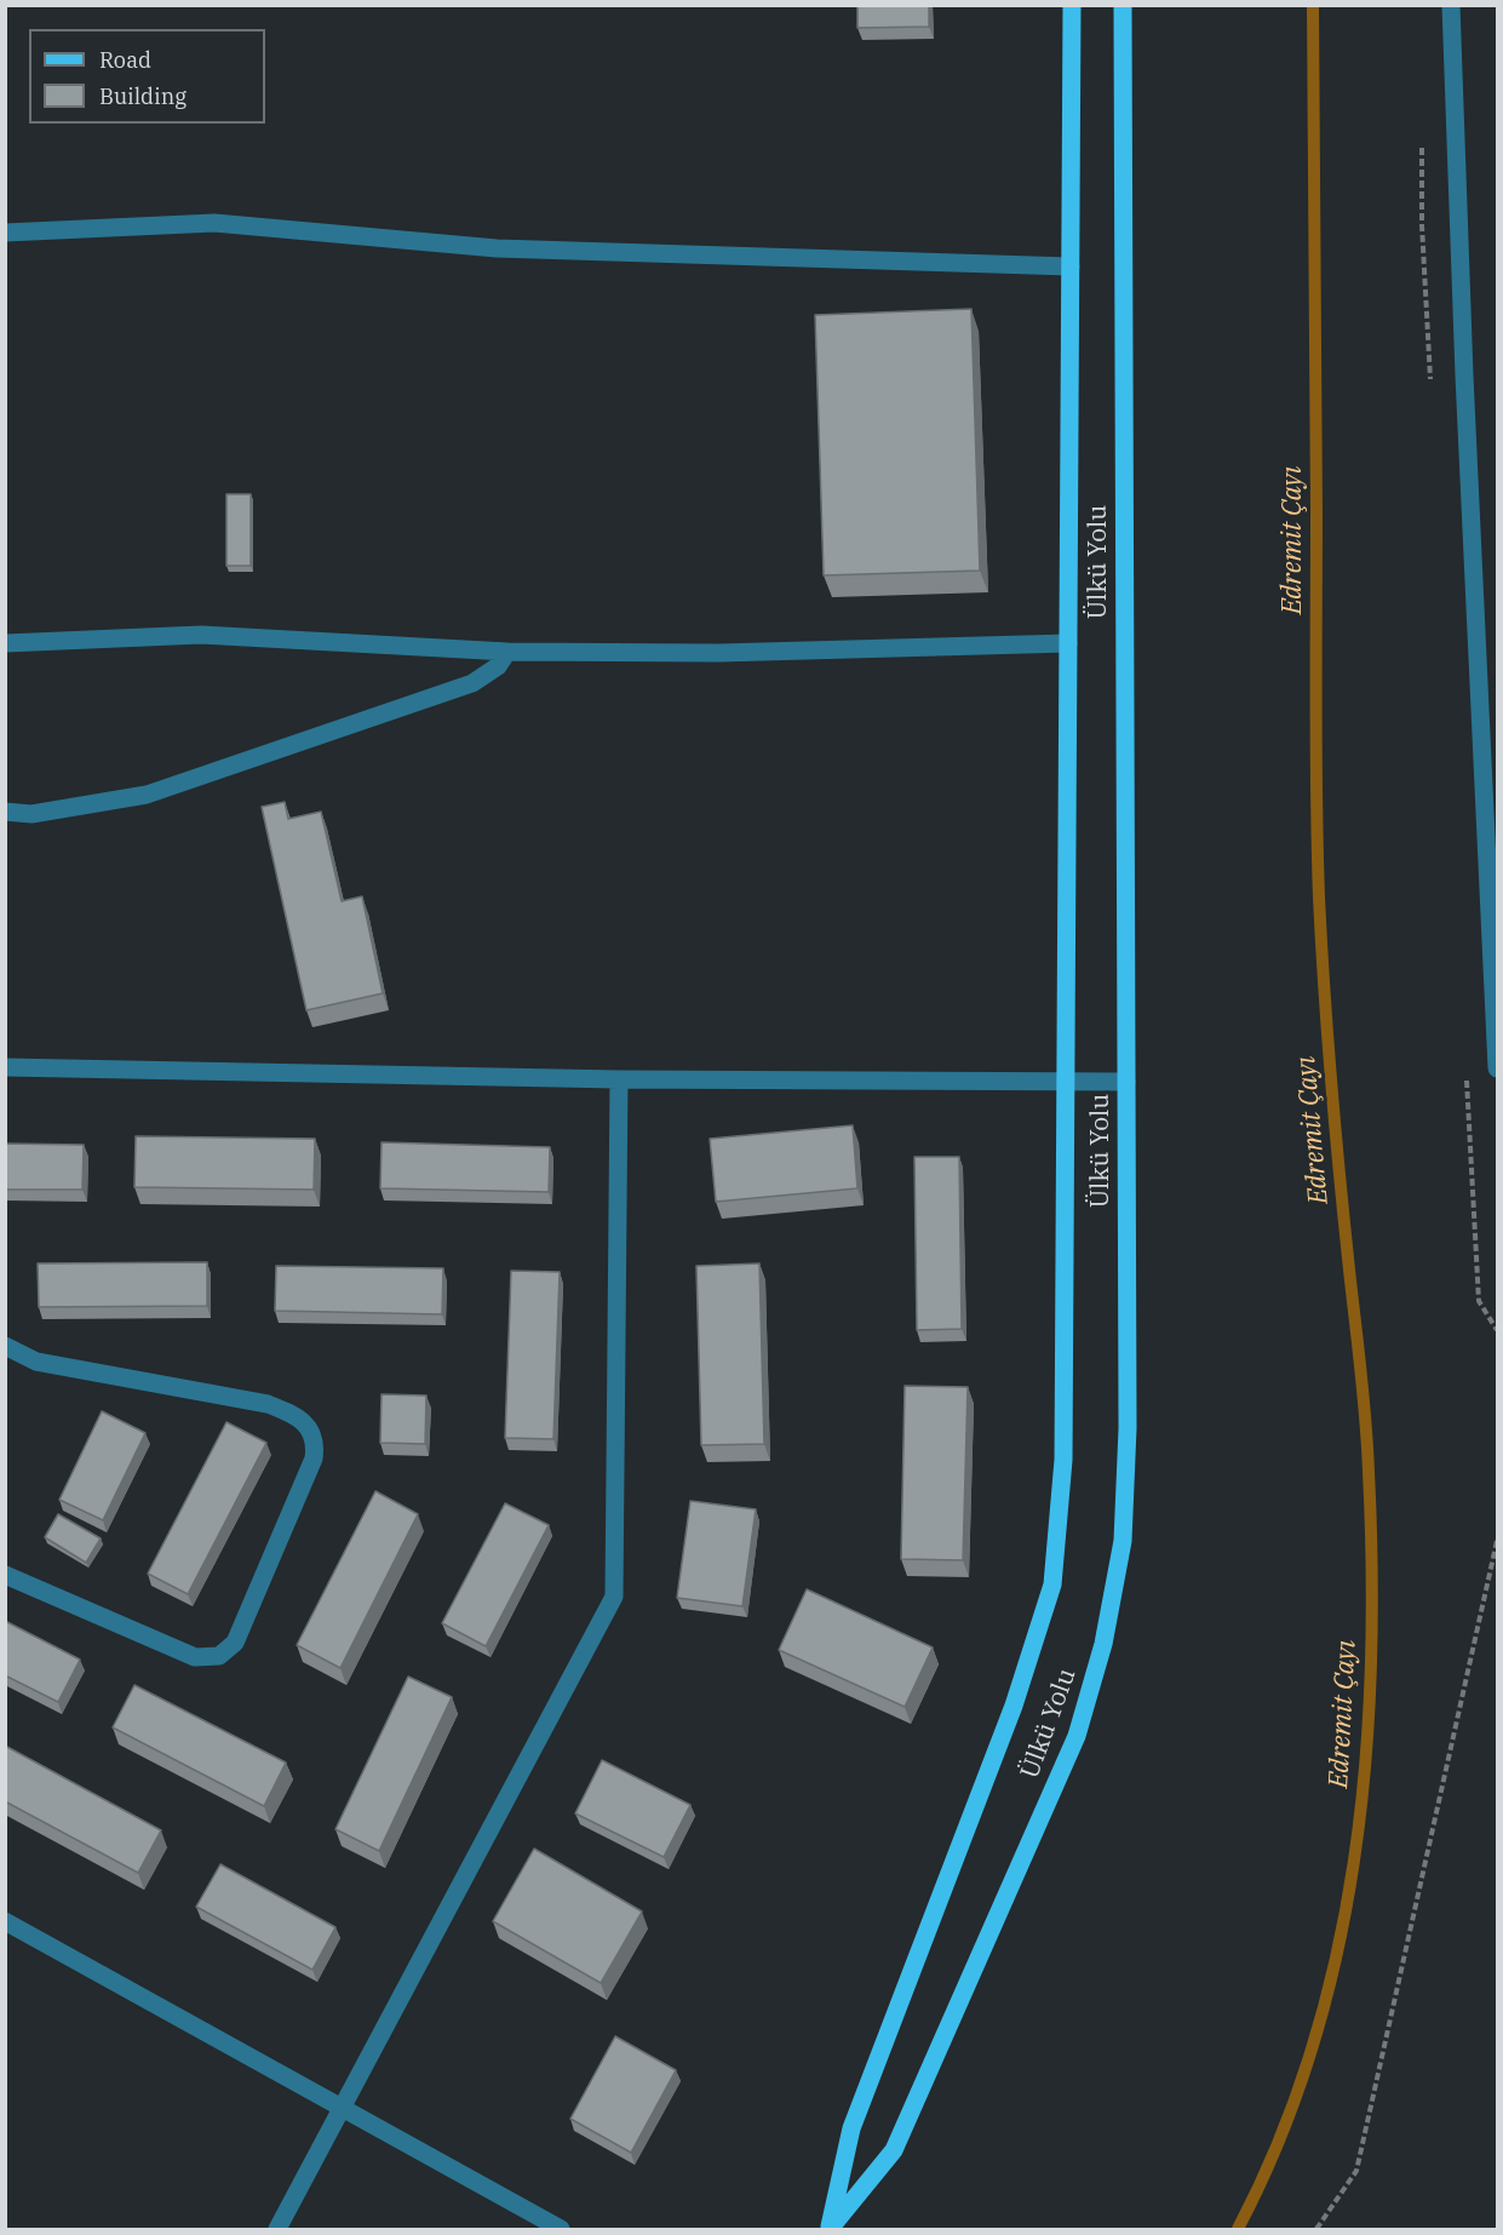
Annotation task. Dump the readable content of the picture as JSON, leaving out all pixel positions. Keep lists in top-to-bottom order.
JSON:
{
  "streets": {
    "main road": ["Ülkü Yolu"]
  },
  "water": ["Edremit Çayı"],
  "legend": ["Road", "Building"]
}
